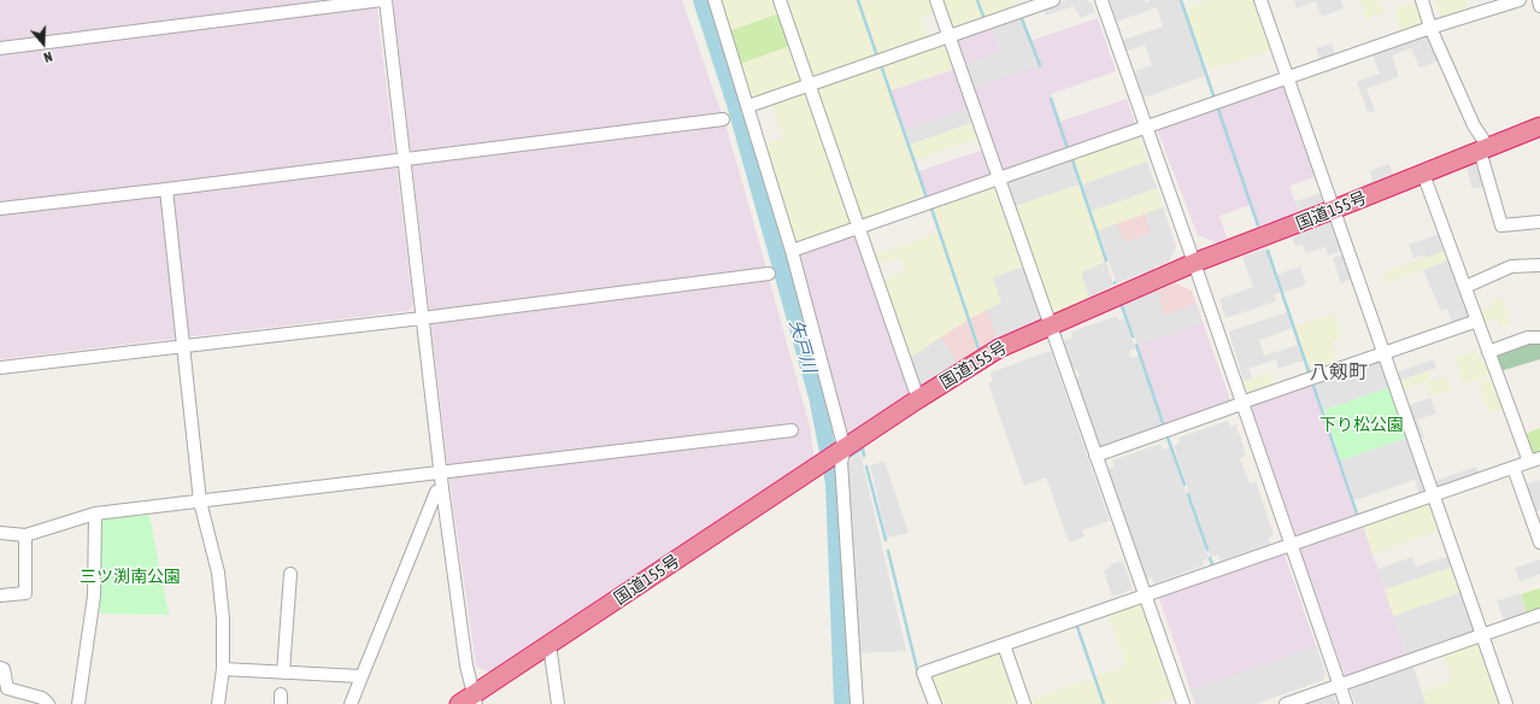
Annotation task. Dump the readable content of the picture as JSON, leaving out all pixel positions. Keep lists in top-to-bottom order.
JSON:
{
  "streets": {
    "highway": ["国道155号"]
  },
  "districts": ["八剱町"],
  "water": ["矢戸川"],
  "parks": ["下り松公園", "三ツ渕南公園"],
  "north": "bottom"
}
